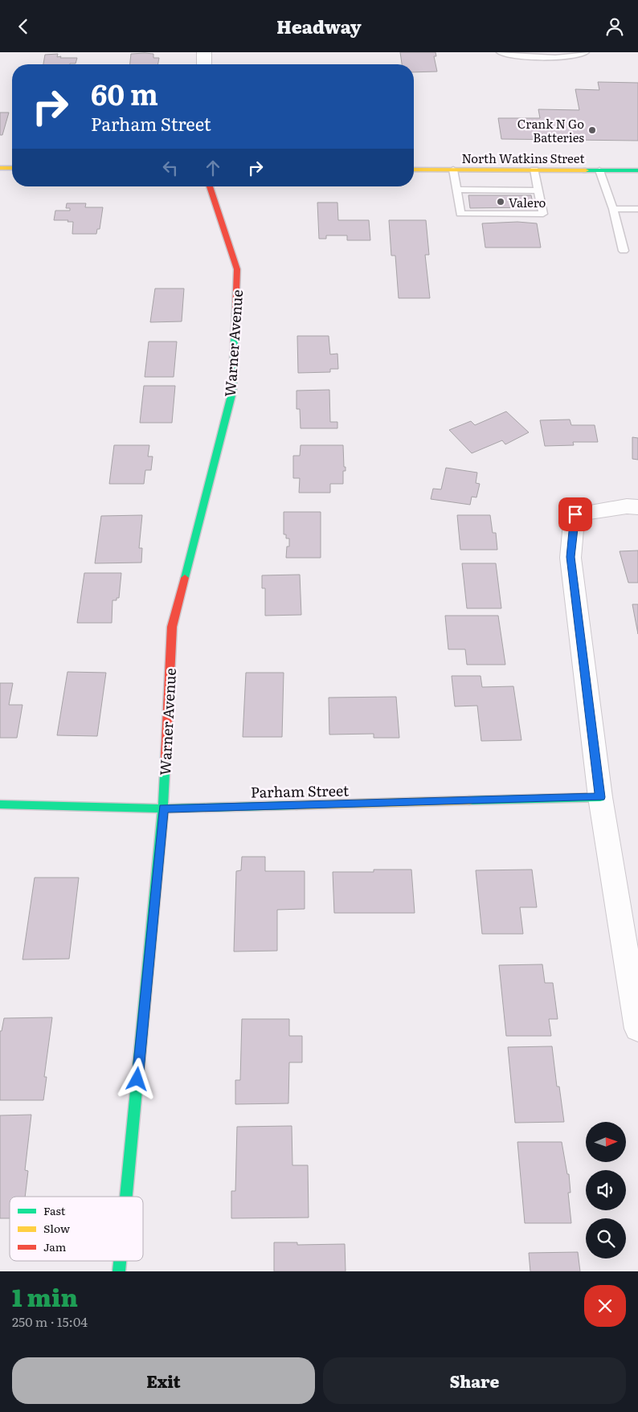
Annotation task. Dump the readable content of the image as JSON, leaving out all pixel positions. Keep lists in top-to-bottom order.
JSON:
{
  "streets": {
    "street": ["North Watkins Street", "Warner Avenue", "Parham Street"]
  },
  "crossings": [
    ["Warner Avenue", "Parham Street"]
  ],
  "places": ["Crank N Go Batteries", "Valero"],
  "legend": ["Fast", "Slow", "Jam"],
  "north": "right",
  "page": {
    "header": "Headway",
    "turn": ["60 m", "Parham Street"],
    "heading": ["1 min", "250 m · 15:04"],
    "buttons": ["Exit", "Share"]
  }
}
